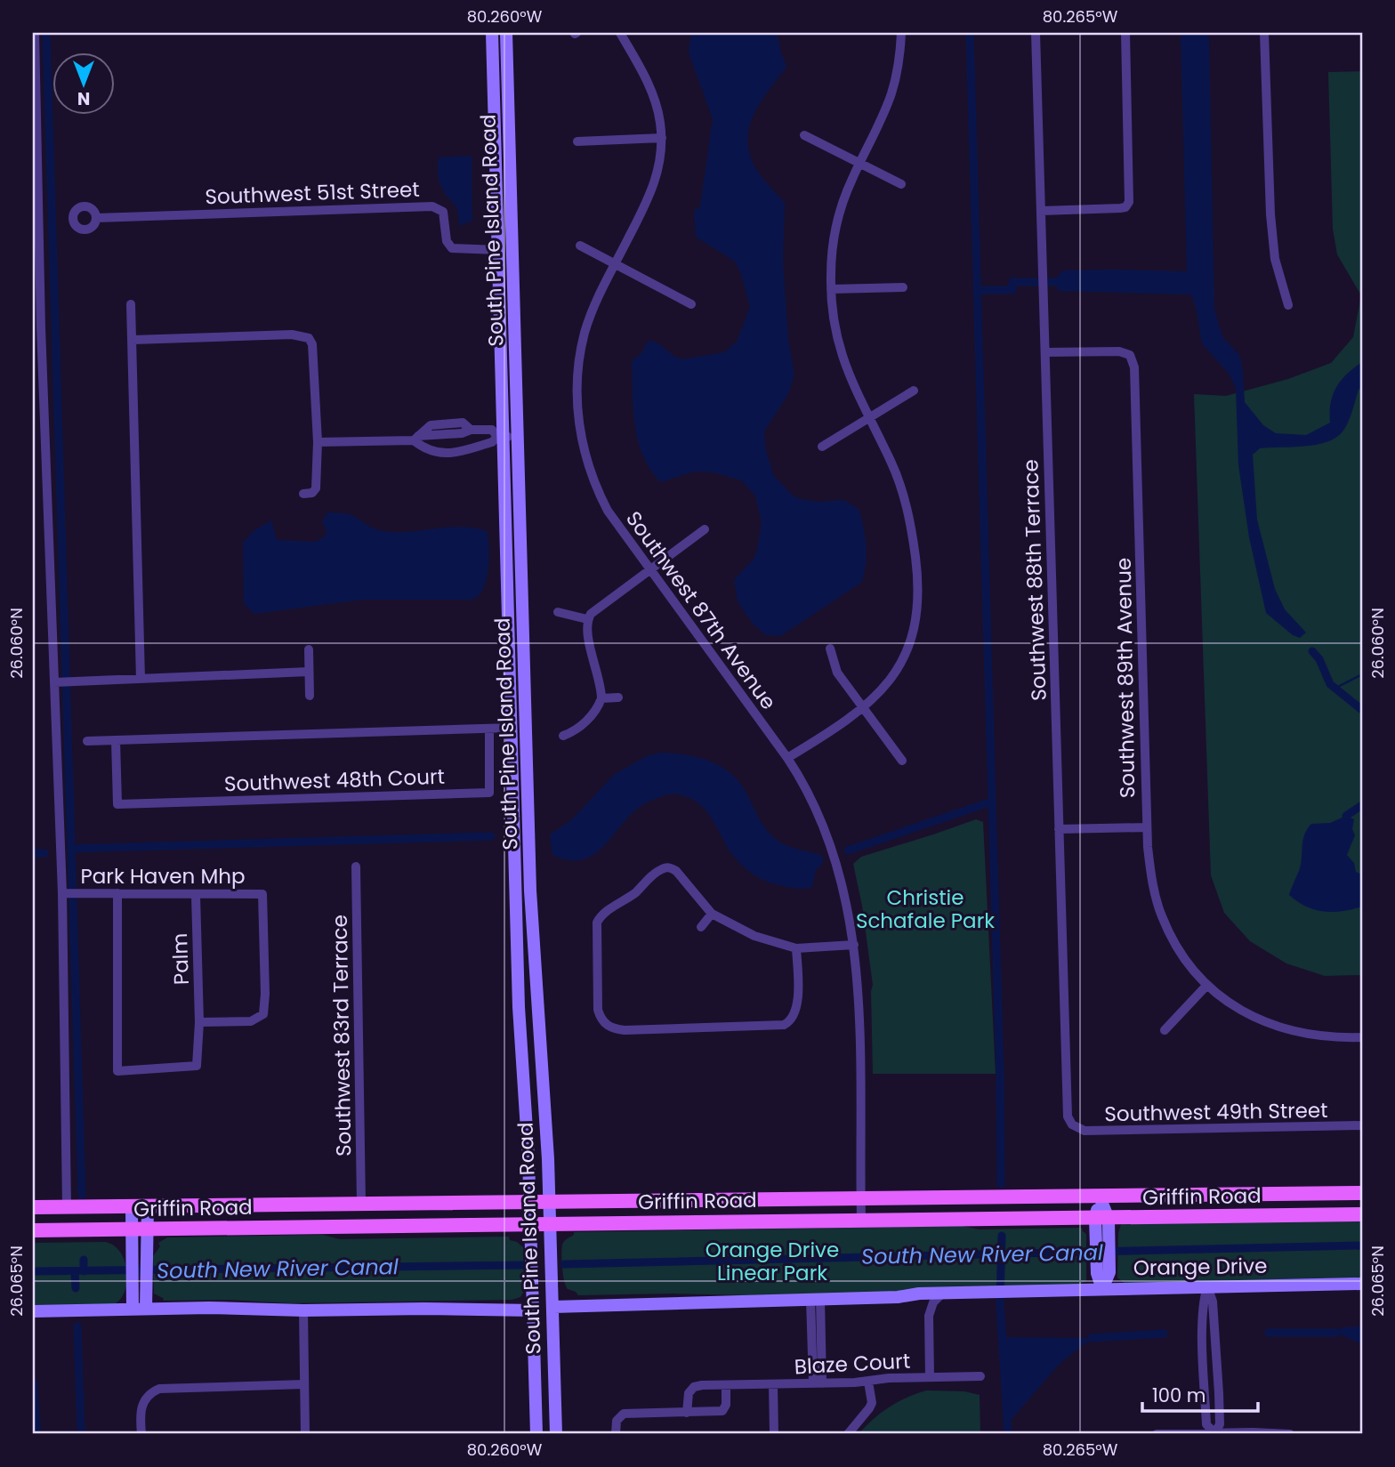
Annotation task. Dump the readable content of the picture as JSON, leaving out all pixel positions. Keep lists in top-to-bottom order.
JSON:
{
  "streets": {
    "main road": ["South Pine Island Road", "Griffin Road", "Orange Drive"],
    "street": [
      "Southwest 51st Street",
      "Southwest 88th Terrace",
      "Southwest 87th Avenue",
      "Southwest 89th Avenue",
      "Southwest 48th Court",
      "Park Haven Mhp",
      "Palm",
      "Southwest 83rd Terrace",
      "Southwest 49th Street",
      "Blaze Court"
    ]
  },
  "crossings": [
    ["Southwest 51st Street", "South Pine Island Road"],
    ["South Pine Island Road", "Griffin Road"],
    ["South Pine Island Road", "Orange Drive"],
    ["Southwest 88th Terrace", "Southwest 89th Avenue"],
    ["Southwest 88th Terrace", "Southwest 49th Street"],
    ["Southwest 87th Avenue", "Griffin Road"],
    ["Park Haven Mhp", "Palm"],
    ["Southwest 83rd Terrace", "Griffin Road"]
  ],
  "water": ["South New River Canal"],
  "parks": ["Christie Schafale Park", "Orange Drive Linear Park"],
  "scale_bar": "100 m",
  "north": "bottom",
  "coordinates": [
    "80.260°W",
    "80.265°W",
    "26.060°N",
    "26.065°N"
  ]
}
